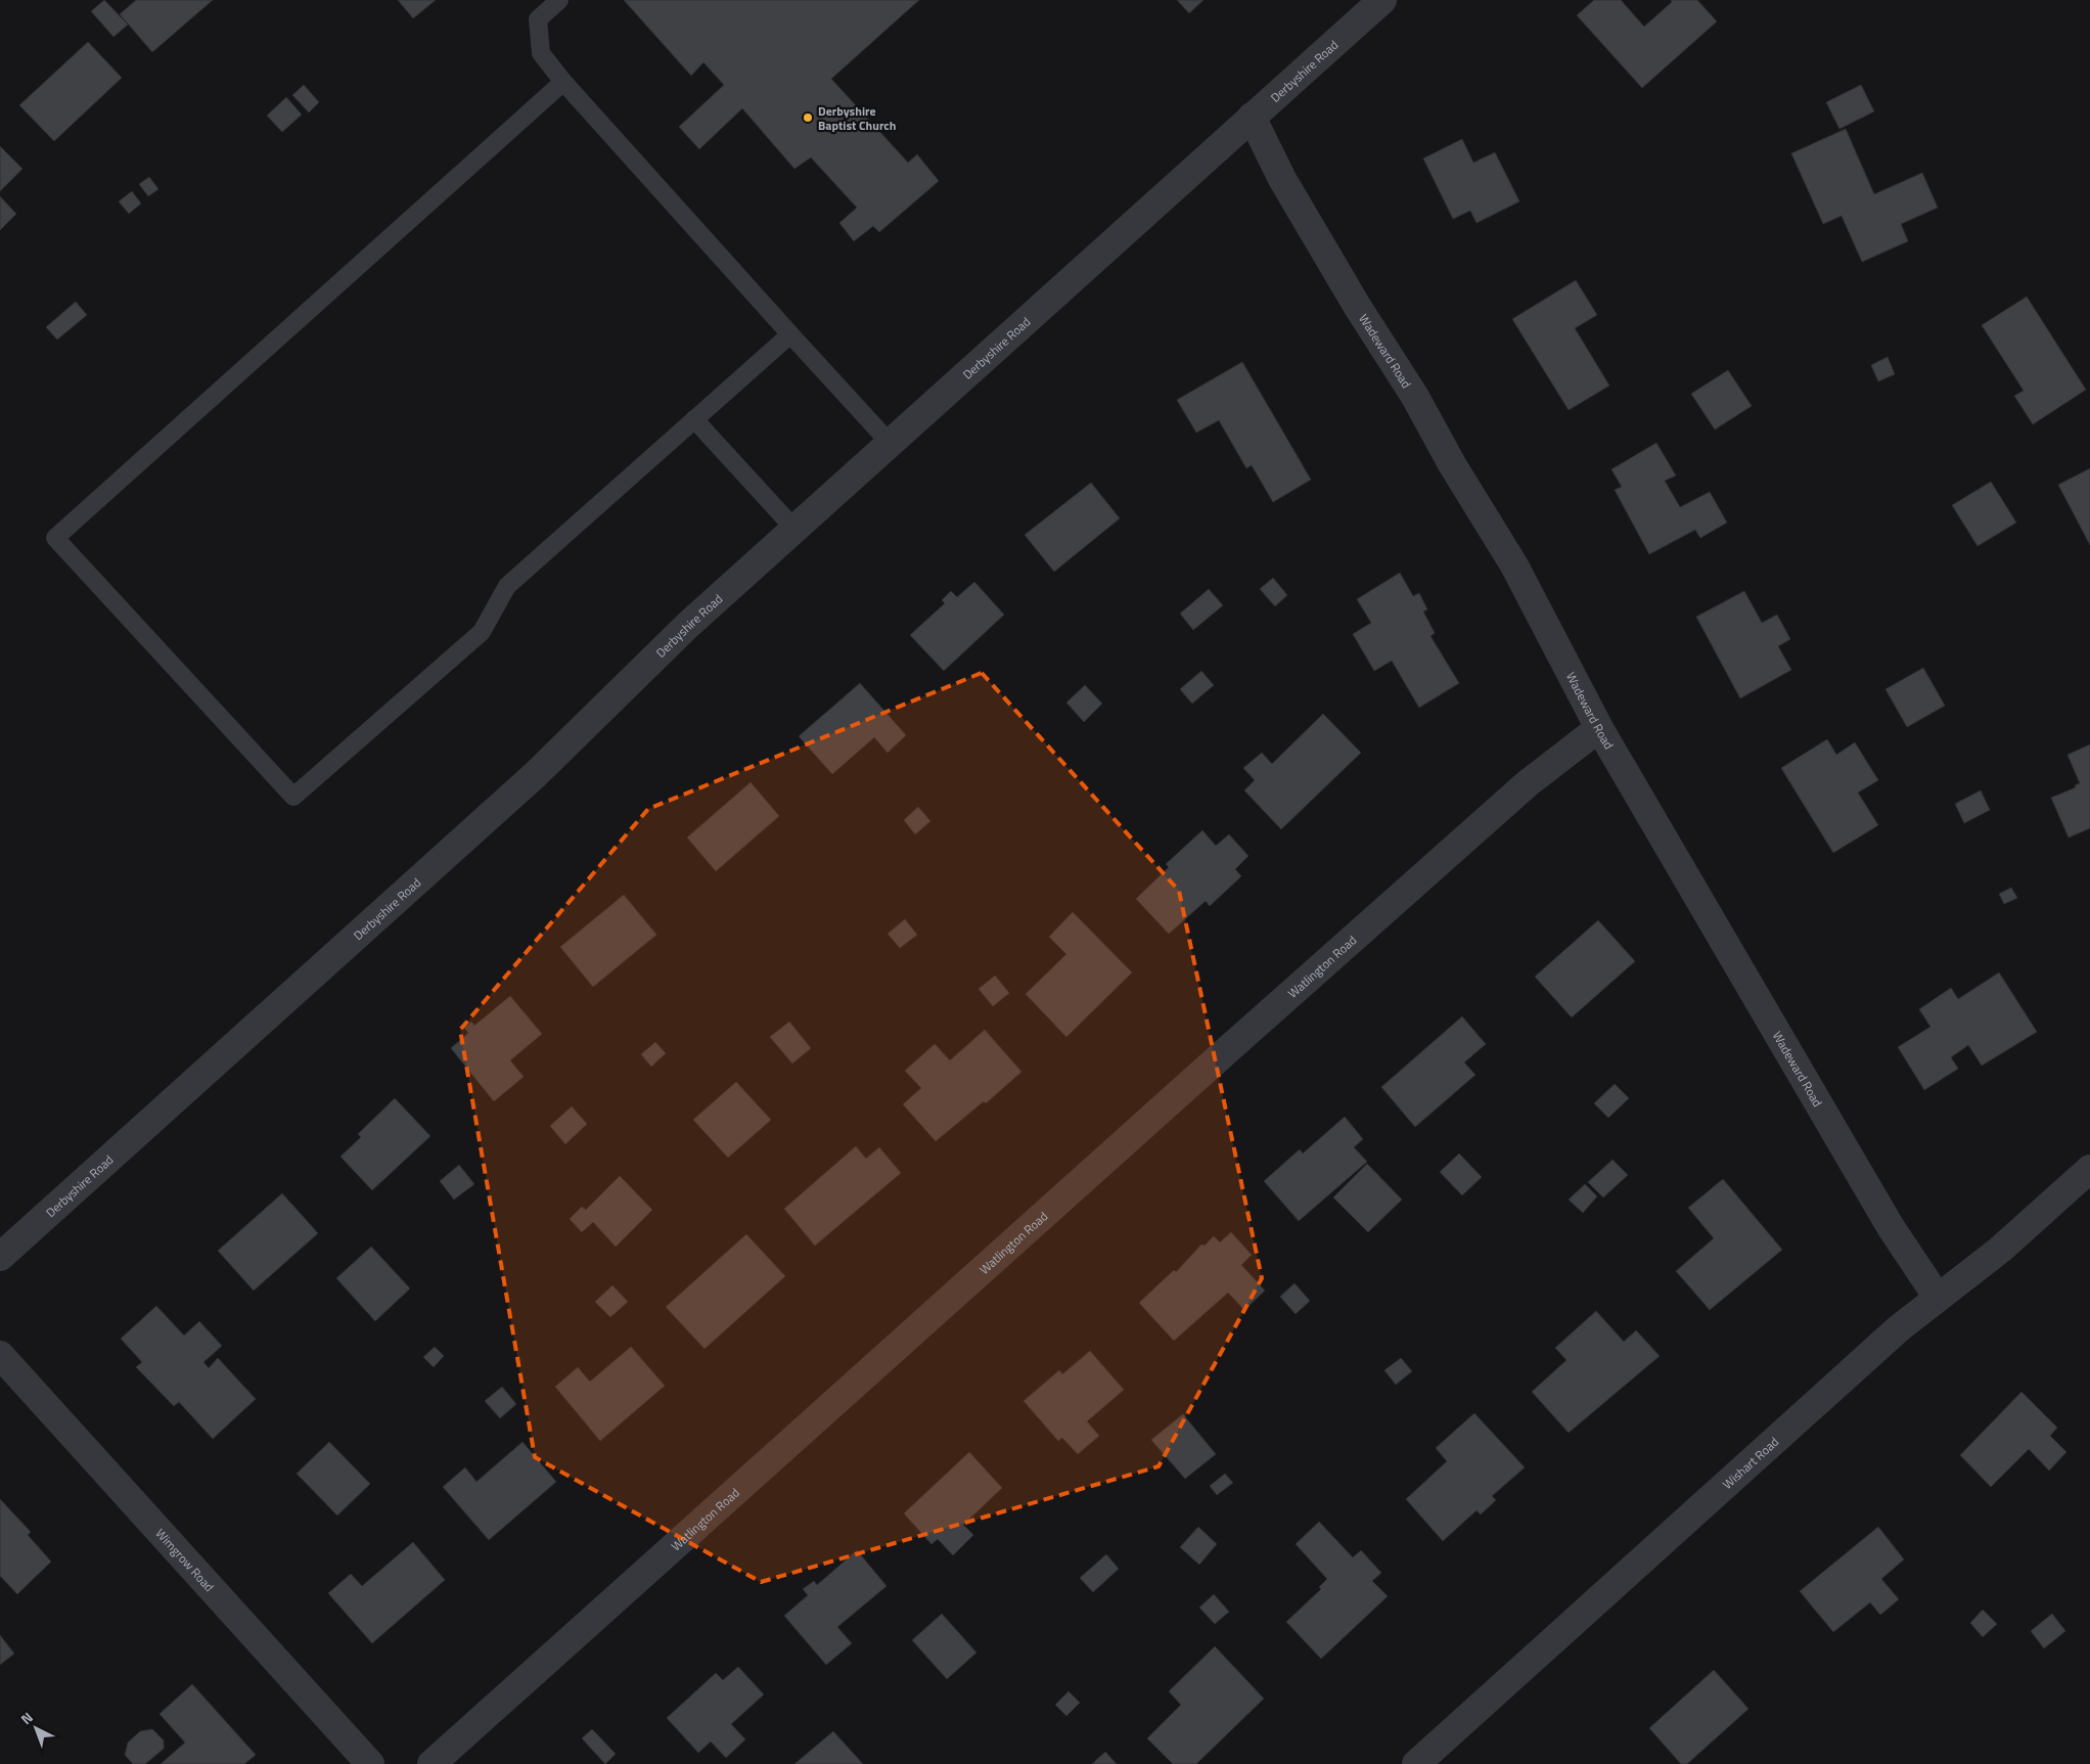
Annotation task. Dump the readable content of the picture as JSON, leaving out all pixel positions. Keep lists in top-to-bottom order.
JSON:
{
  "streets": {
    "street": [
      "Derbyshire Road",
      "Wadeward Road",
      "Watlington Road",
      "Wishart Road",
      "Wimgrow Road"
    ]
  },
  "crossings": [
    ["Derbyshire Road", "Wadeward Road"],
    ["Wadeward Road", "Watlington Road"],
    ["Wadeward Road", "Wishart Road"]
  ],
  "places": ["Derbyshire Baptist Church"],
  "north": "top left"
}
